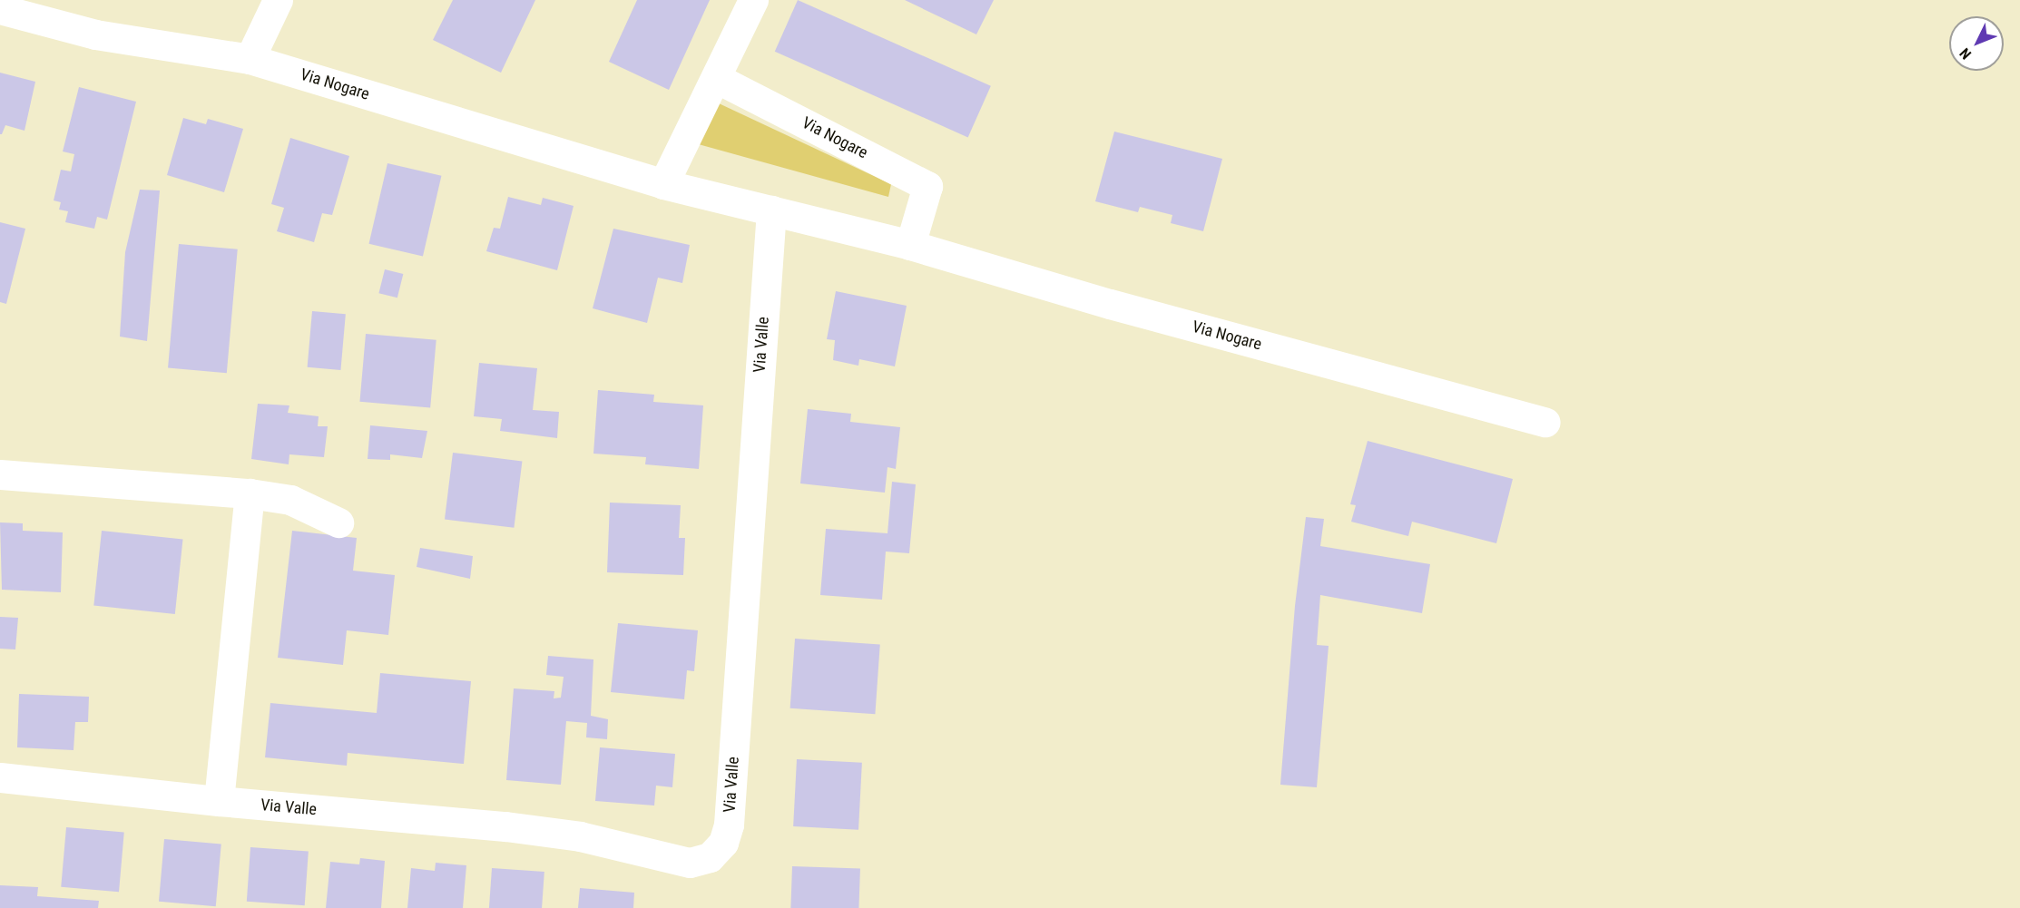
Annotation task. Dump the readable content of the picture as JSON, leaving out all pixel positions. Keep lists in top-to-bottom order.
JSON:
{
  "streets": {
    "street": ["Via Nogare", "Via Valle"]
  },
  "crossings": [
    ["Via Nogare", "Via Valle"]
  ],
  "north": "bottom left"
}
